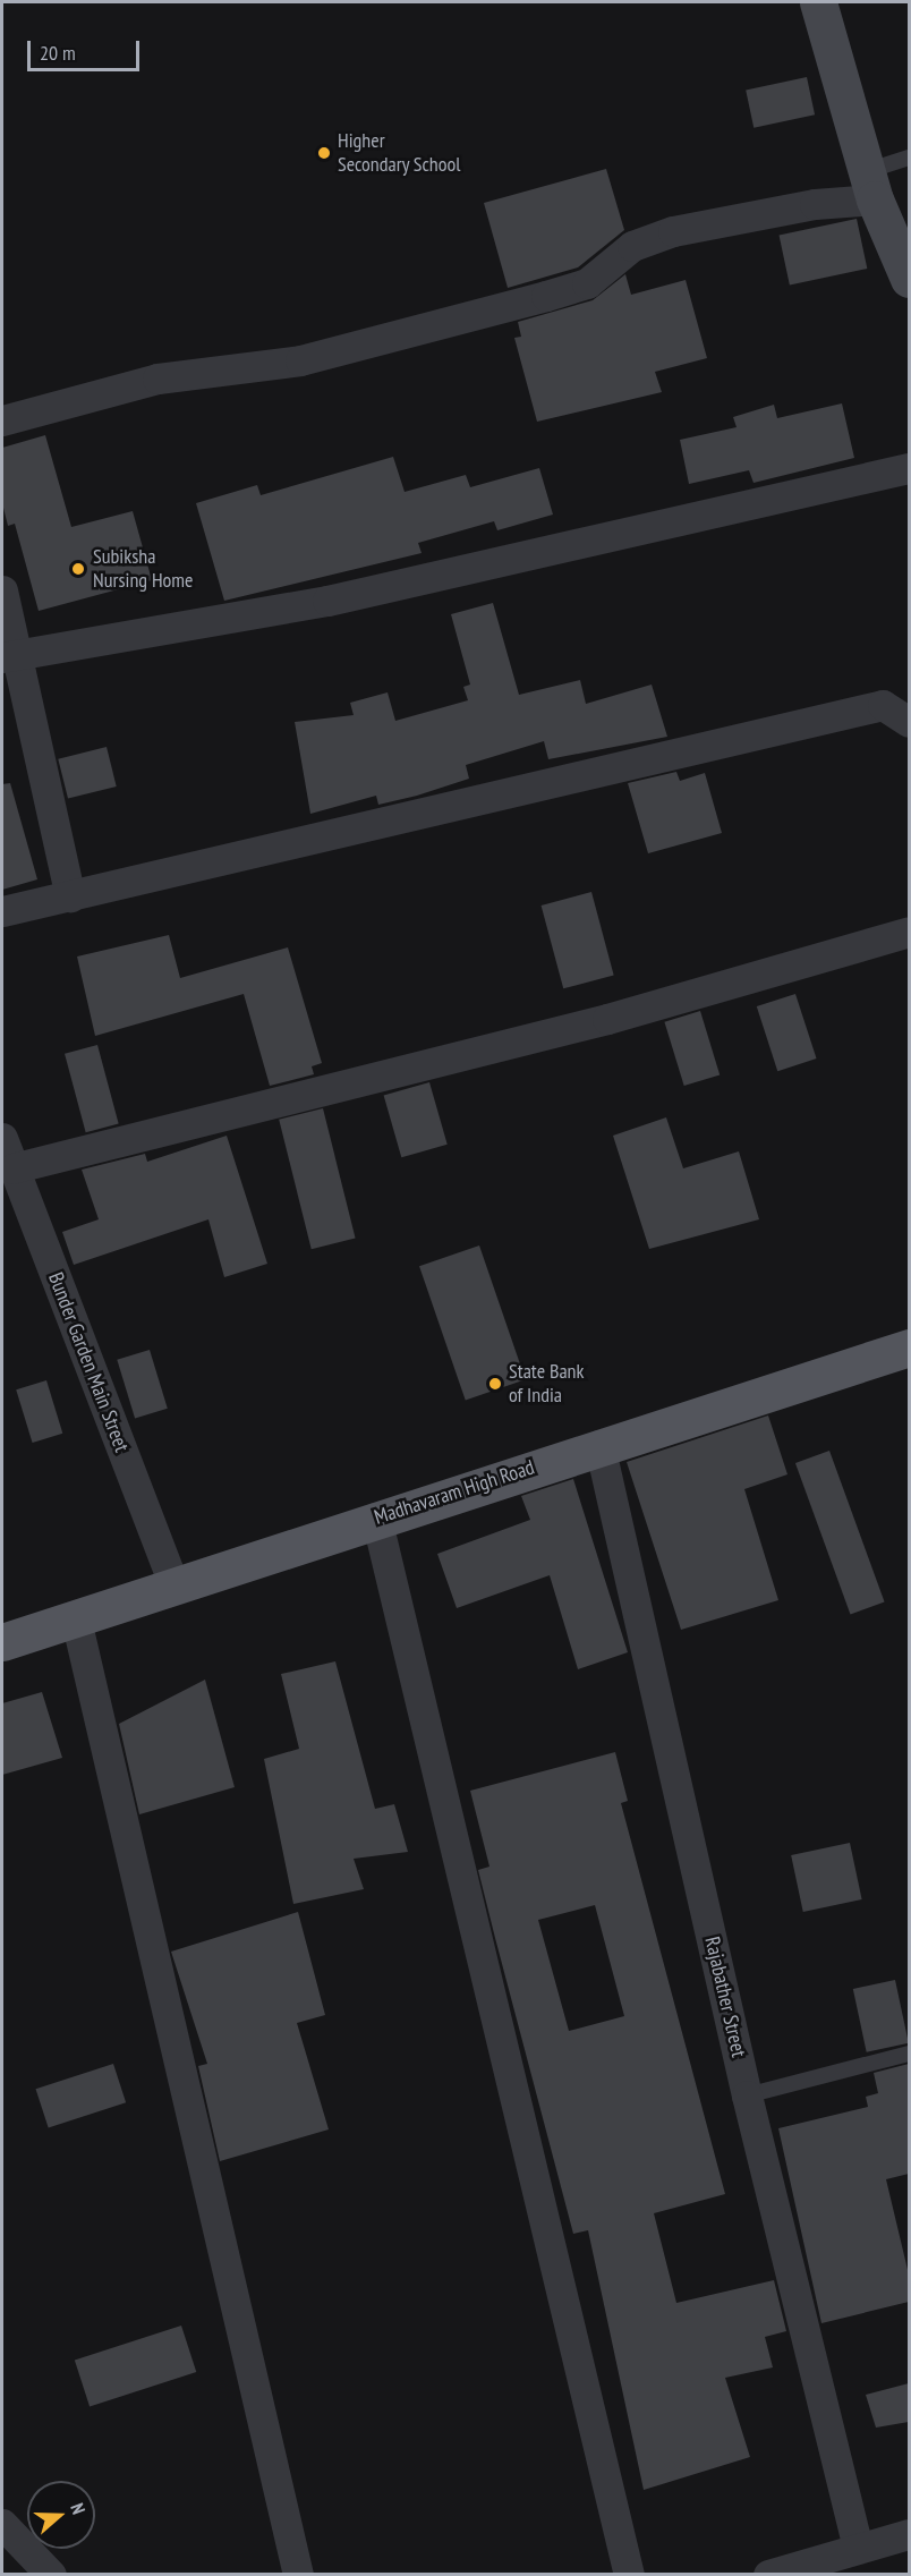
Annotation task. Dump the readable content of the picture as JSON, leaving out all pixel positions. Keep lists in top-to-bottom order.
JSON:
{
  "streets": {
    "main road": ["Madhavaram High Road"],
    "street": ["Bunder Garden Main Street", "Rajabather Street"]
  },
  "crossings": [
    ["Bunder Garden Main Street", "Madhavaram High Road"],
    ["Madhavaram High Road", "Rajabather Street"]
  ],
  "places": ["Higher Secondary School", "Subiksha Nursing Home", "State Bank of India"],
  "scale_bar": "20 m",
  "north": "right"
}
